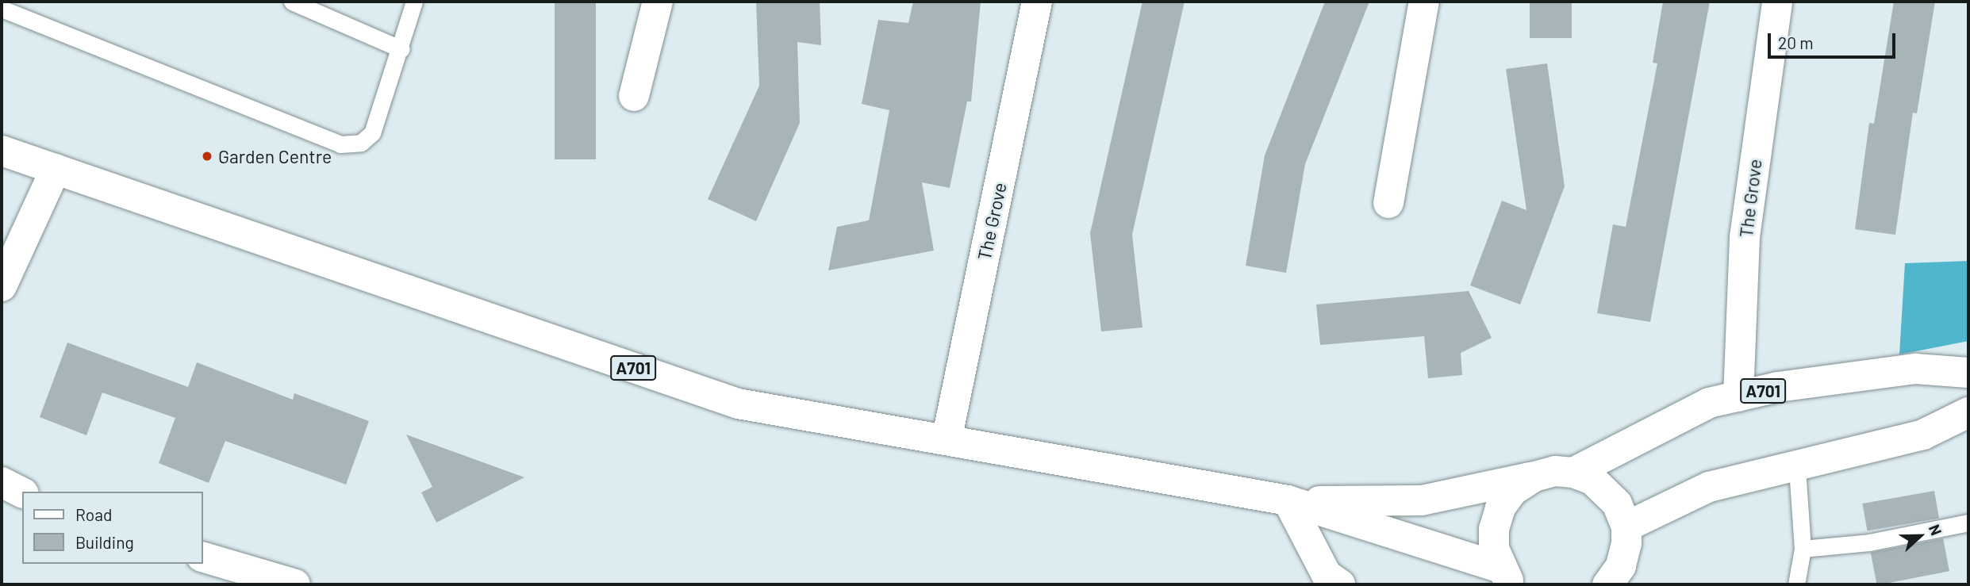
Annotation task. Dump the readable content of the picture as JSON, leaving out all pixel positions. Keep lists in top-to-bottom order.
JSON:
{
  "streets": {
    "main road": ["The Grove", "A701"]
  },
  "crossings": [
    ["The Grove", "A701"]
  ],
  "places": ["Garden Centre"],
  "legend": ["Road", "Building"],
  "scale_bar": "20 m",
  "north": "right"
}
